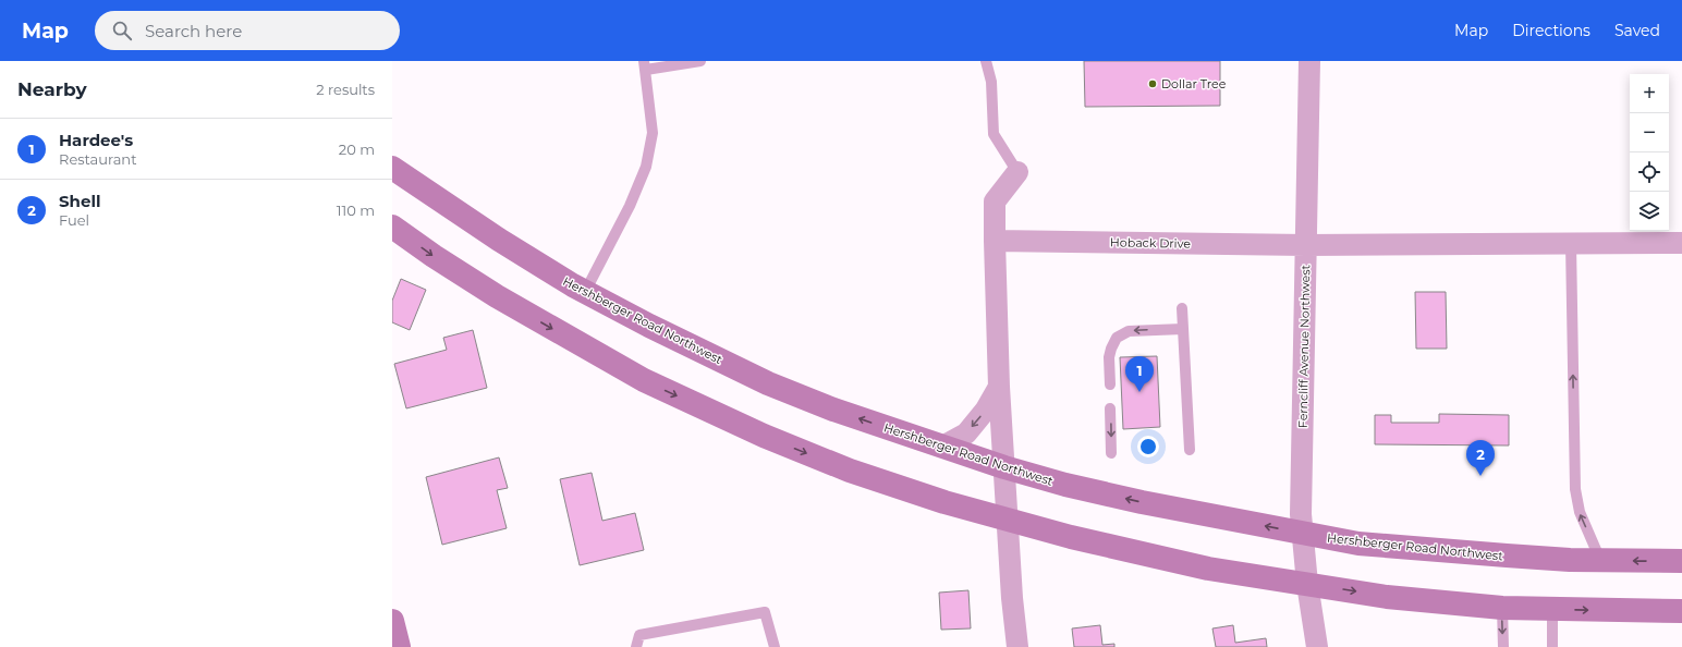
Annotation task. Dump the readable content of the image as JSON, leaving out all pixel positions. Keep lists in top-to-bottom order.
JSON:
{
  "streets": {
    "main road": ["Hershberger Road Northwest"],
    "street": ["Hoback Drive", "Ferncliff Avenue Northwest"]
  },
  "crossings": [
    ["Hoback Drive", "Ferncliff Avenue Northwest"],
    ["Hershberger Road Northwest", "Ferncliff Avenue Northwest"]
  ],
  "places": ["Dollar Tree"],
  "page": {
    "header": "Map",
    "search": "Search here",
    "nav": ["Map", "Directions", "Saved"],
    "heading": ["Nearby", "2 results"],
    "map_buttons": ["+", "−"],
    "list": [
      {
        "mark": "1",
        "name": "Hardee's",
        "note": "Restaurant",
        "value": "20 m"
      },
      {
        "mark": "2",
        "name": "Shell",
        "note": "Fuel",
        "value": "110 m"
      }
    ],
    "pins": ["1", "2"]
  }
}
